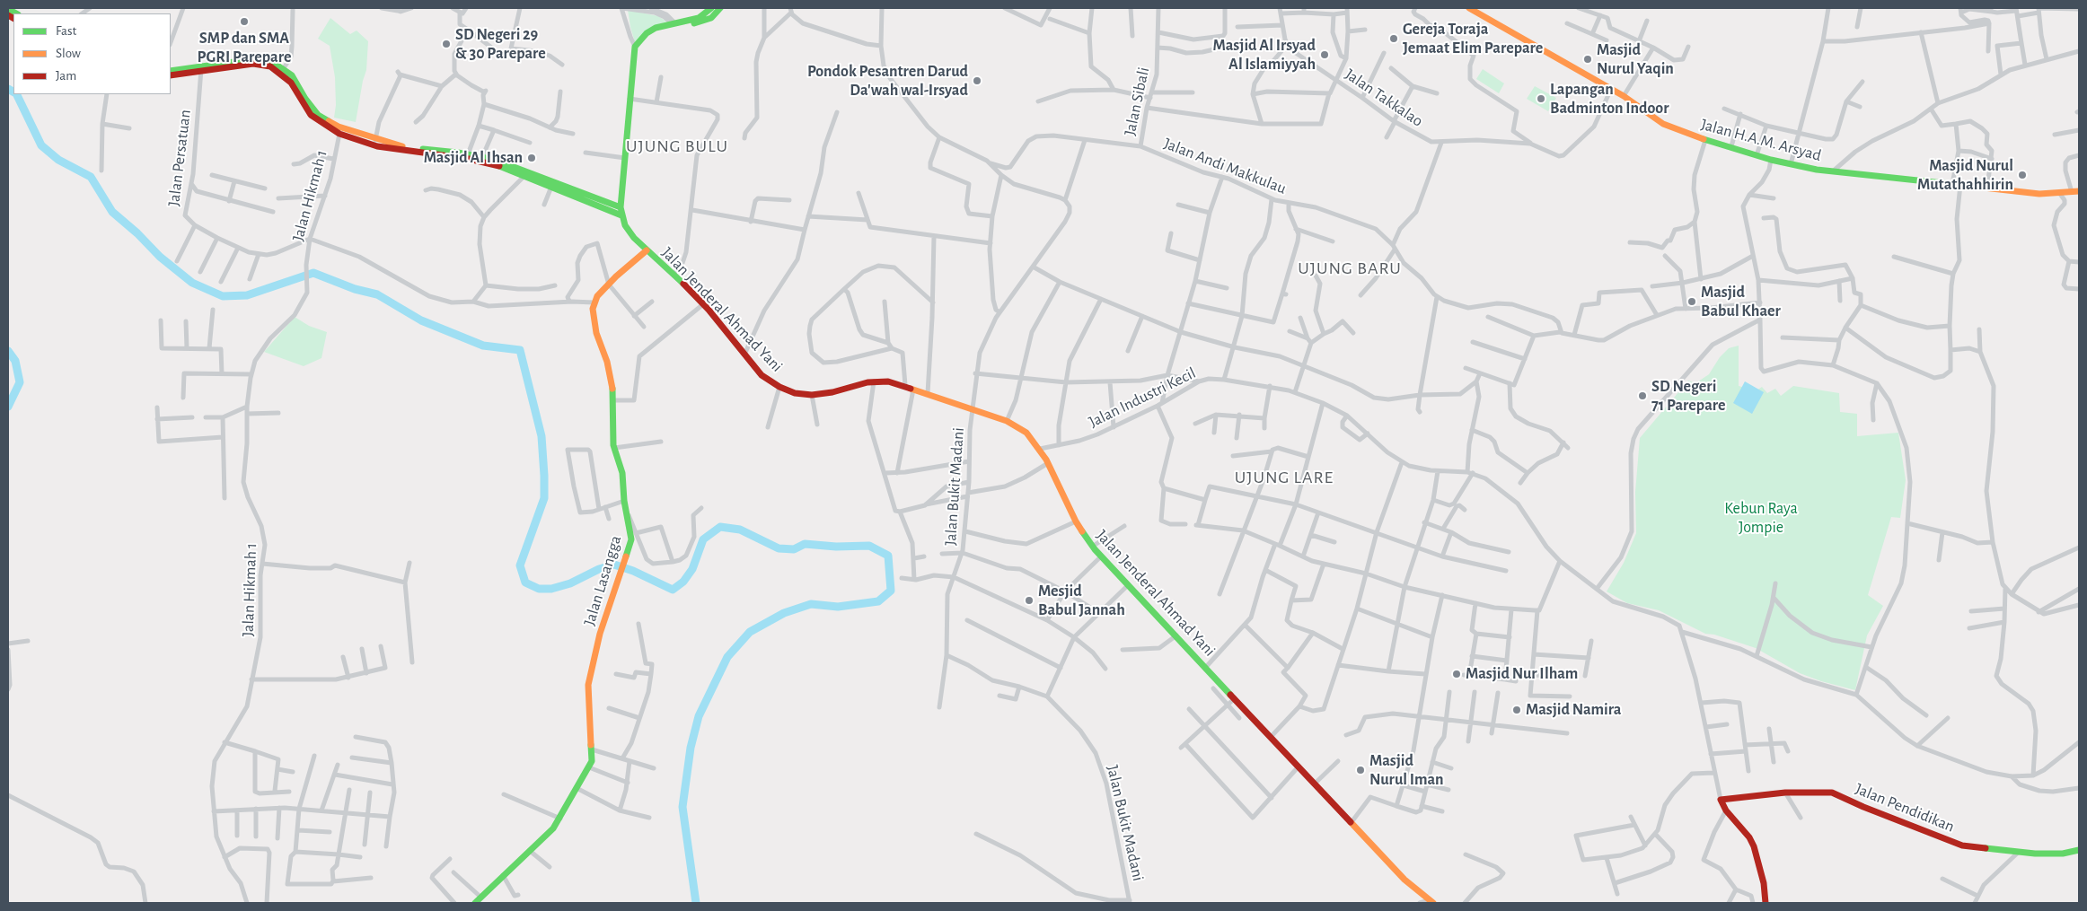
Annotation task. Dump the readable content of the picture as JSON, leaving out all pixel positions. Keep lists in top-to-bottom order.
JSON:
{
  "streets": {
    "main road": [
      "Jalan H.A.M. Arsyad",
      "Jalan Jenderal Ahmad Yani",
      "Jalan Lasangga",
      "Jalan Pendidikan"
    ],
    "street": [
      "Jalan Takkalao",
      "Jalan Sibali",
      "Jalan Persatuan",
      "Jalan Andi Makkulau",
      "Jalan Hikmah 1",
      "Jalan Industri Kecil",
      "Jalan Bukit Madani"
    ]
  },
  "crossings": [
    ["Jalan Takkalao", "Jalan H.A.M. Arsyad"],
    ["Jalan Sibali", "Jalan Andi Makkulau"],
    ["Jalan Persatuan", "Jalan Hikmah 1"],
    ["Jalan Andi Makkulau", "Jalan Bukit Madani"],
    ["Jalan Jenderal Ahmad Yani", "Jalan Industri Kecil"],
    ["Jalan Jenderal Ahmad Yani", "Jalan Bukit Madani"]
  ],
  "districts": ["UJUNG BULU", "UJUNG BARU", "UJUNG LARE"],
  "parks": ["Kebun Raya Jompie"],
  "places": [
    "SMP dan SMA PGRI Parepare",
    "Gereja Toraja Jemaat Elim Parepare",
    "SD Negeri 29 & 30 Parepare",
    "Masjid Al Irsyad Al Islamiyyah",
    "Masjid Nurul Yaqin",
    "Pondok Pesantren Darud Da'wah wal-Irsyad",
    "Lapangan Badminton Indoor",
    "Masjid Al Ihsan",
    "Masjid Nurul Mutathahhirin",
    "Masjid Babul Khaer",
    "SD Negeri 71 Parepare",
    "Mesjid Babul Jannah",
    "Masjid Nur Ilham",
    "Masjid Namira",
    "Masjid Nurul Iman"
  ],
  "legend": ["Fast", "Slow", "Jam"]
}
